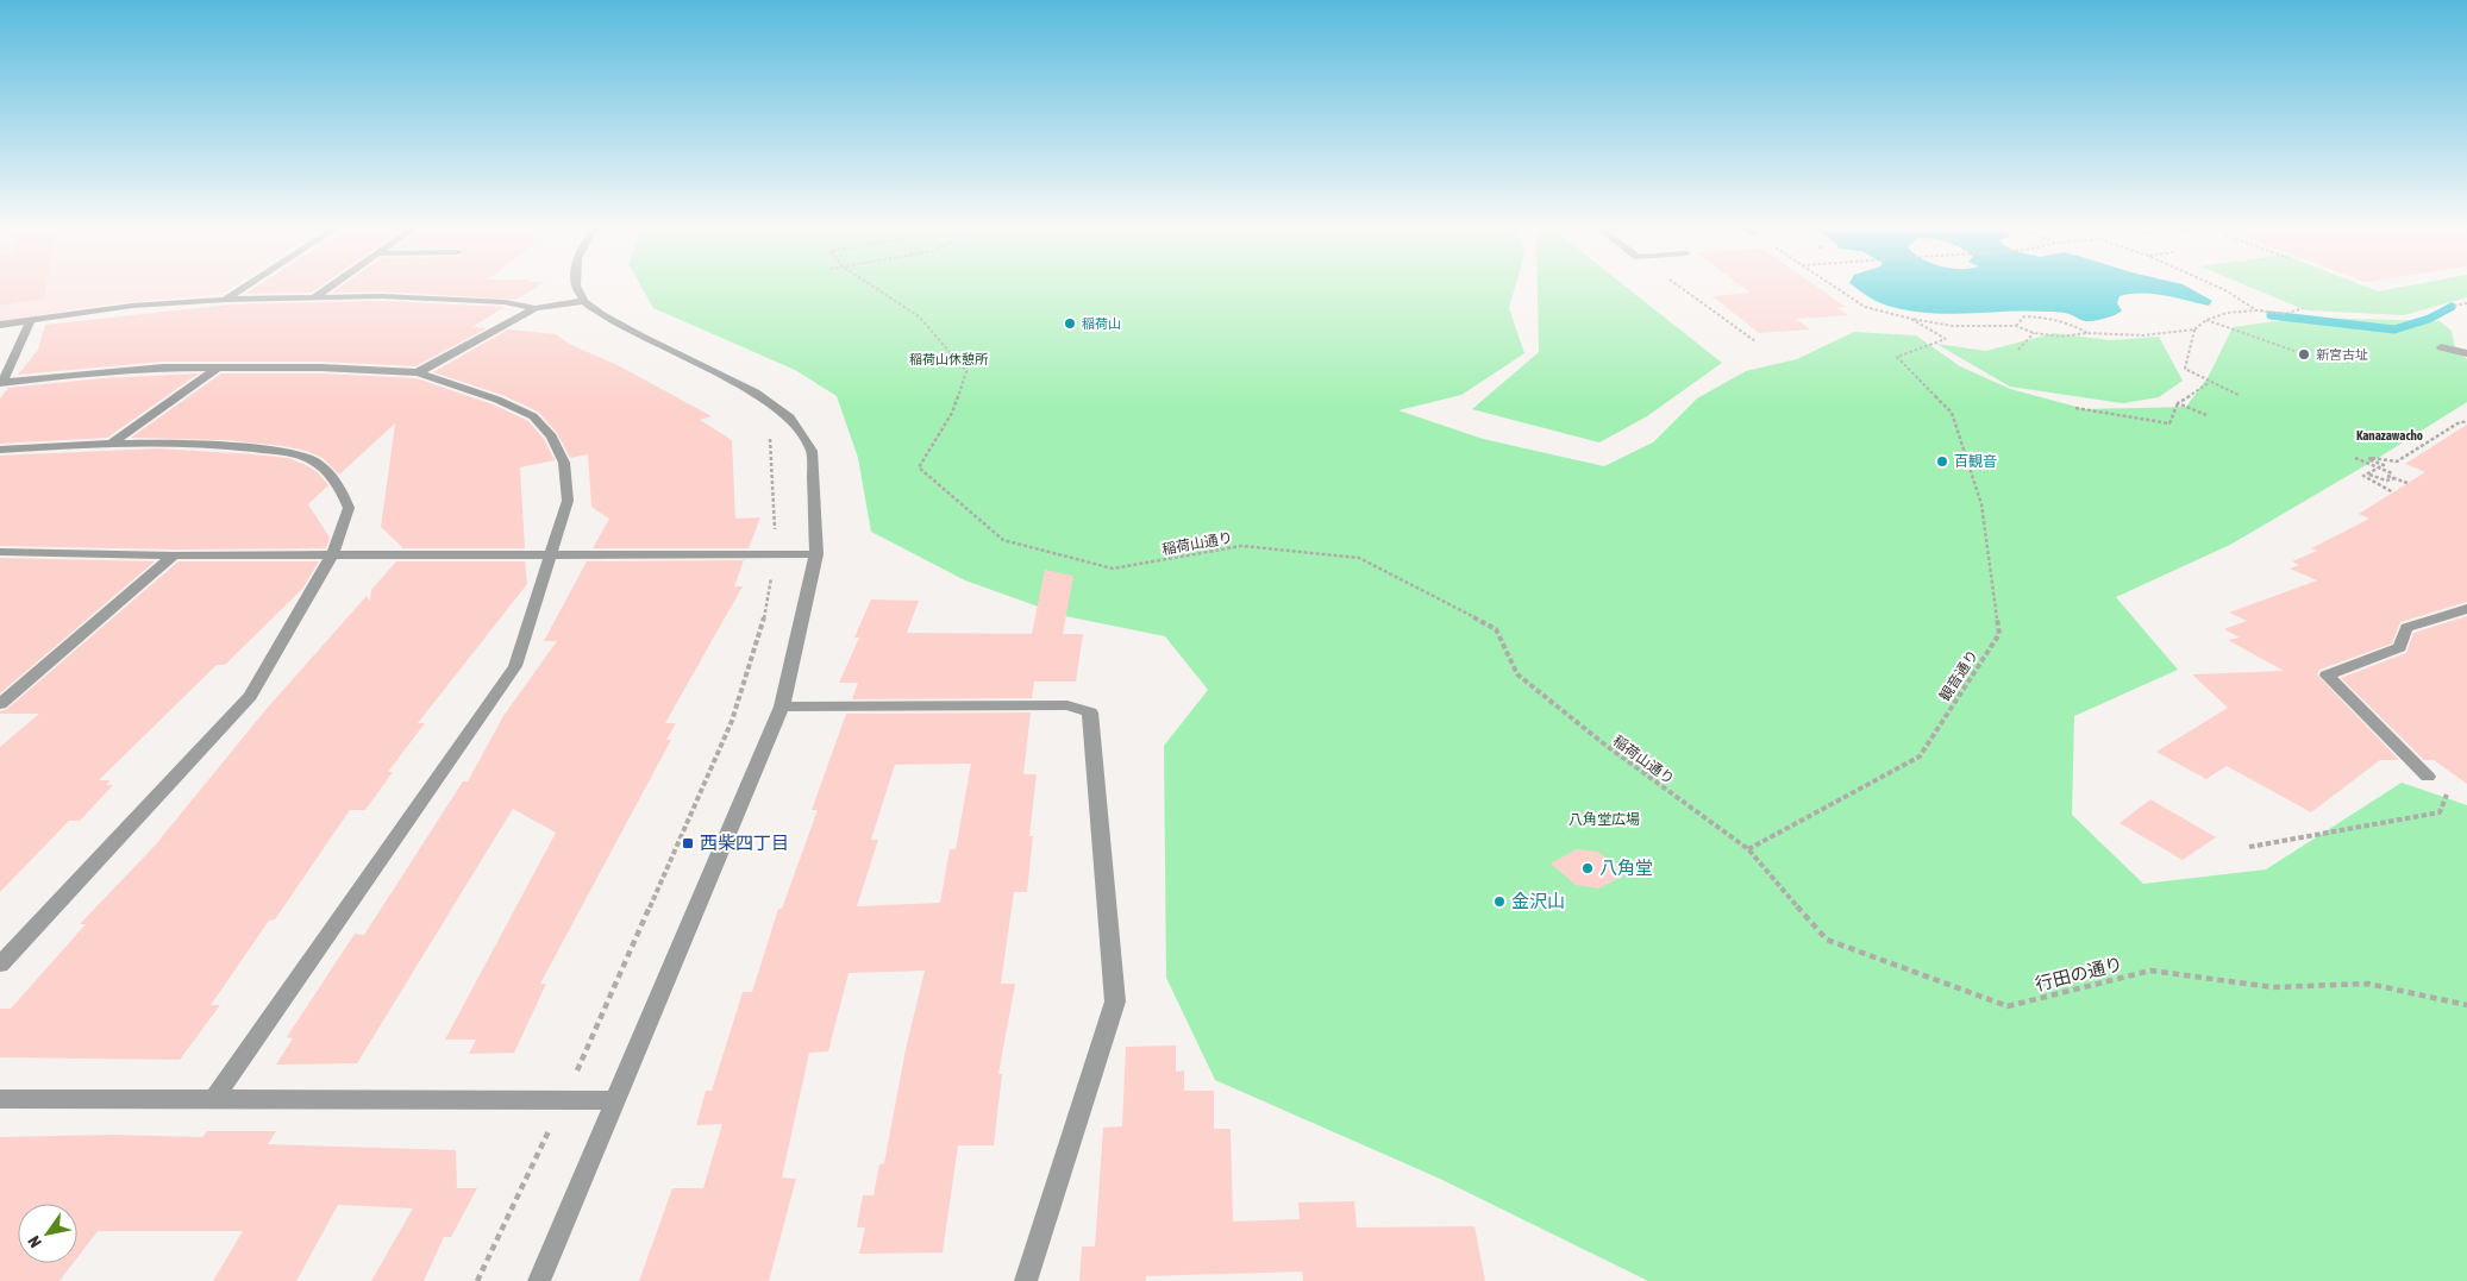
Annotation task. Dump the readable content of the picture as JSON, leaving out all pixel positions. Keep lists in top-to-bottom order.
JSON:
{
  "streets": {
    "path": ["稲荷山通り", "観音通り", "行田の通り"]
  },
  "crossings": [
    ["稲荷山通り", "観音通り"],
    ["稲荷山通り", "行田の通り"],
    ["観音通り", "行田の通り"]
  ],
  "districts": ["Kanazawacho"],
  "parks": ["稲荷山休憩所", "八角堂広場"],
  "places": {
    "other": [
      "稲荷山",
      "新宮古址",
      "百観音",
      "八角堂",
      "金沢山"
    ],
    "transit": ["西柴四丁目"]
  },
  "north": "bottom left"
}
